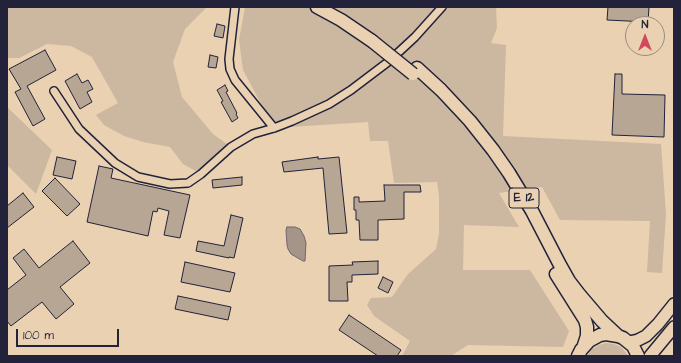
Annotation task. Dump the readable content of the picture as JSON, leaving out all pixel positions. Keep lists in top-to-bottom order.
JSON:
{
  "streets": {
    "highway": ["E 12"]
  },
  "scale_bar": "100 m",
  "north": "top"
}
